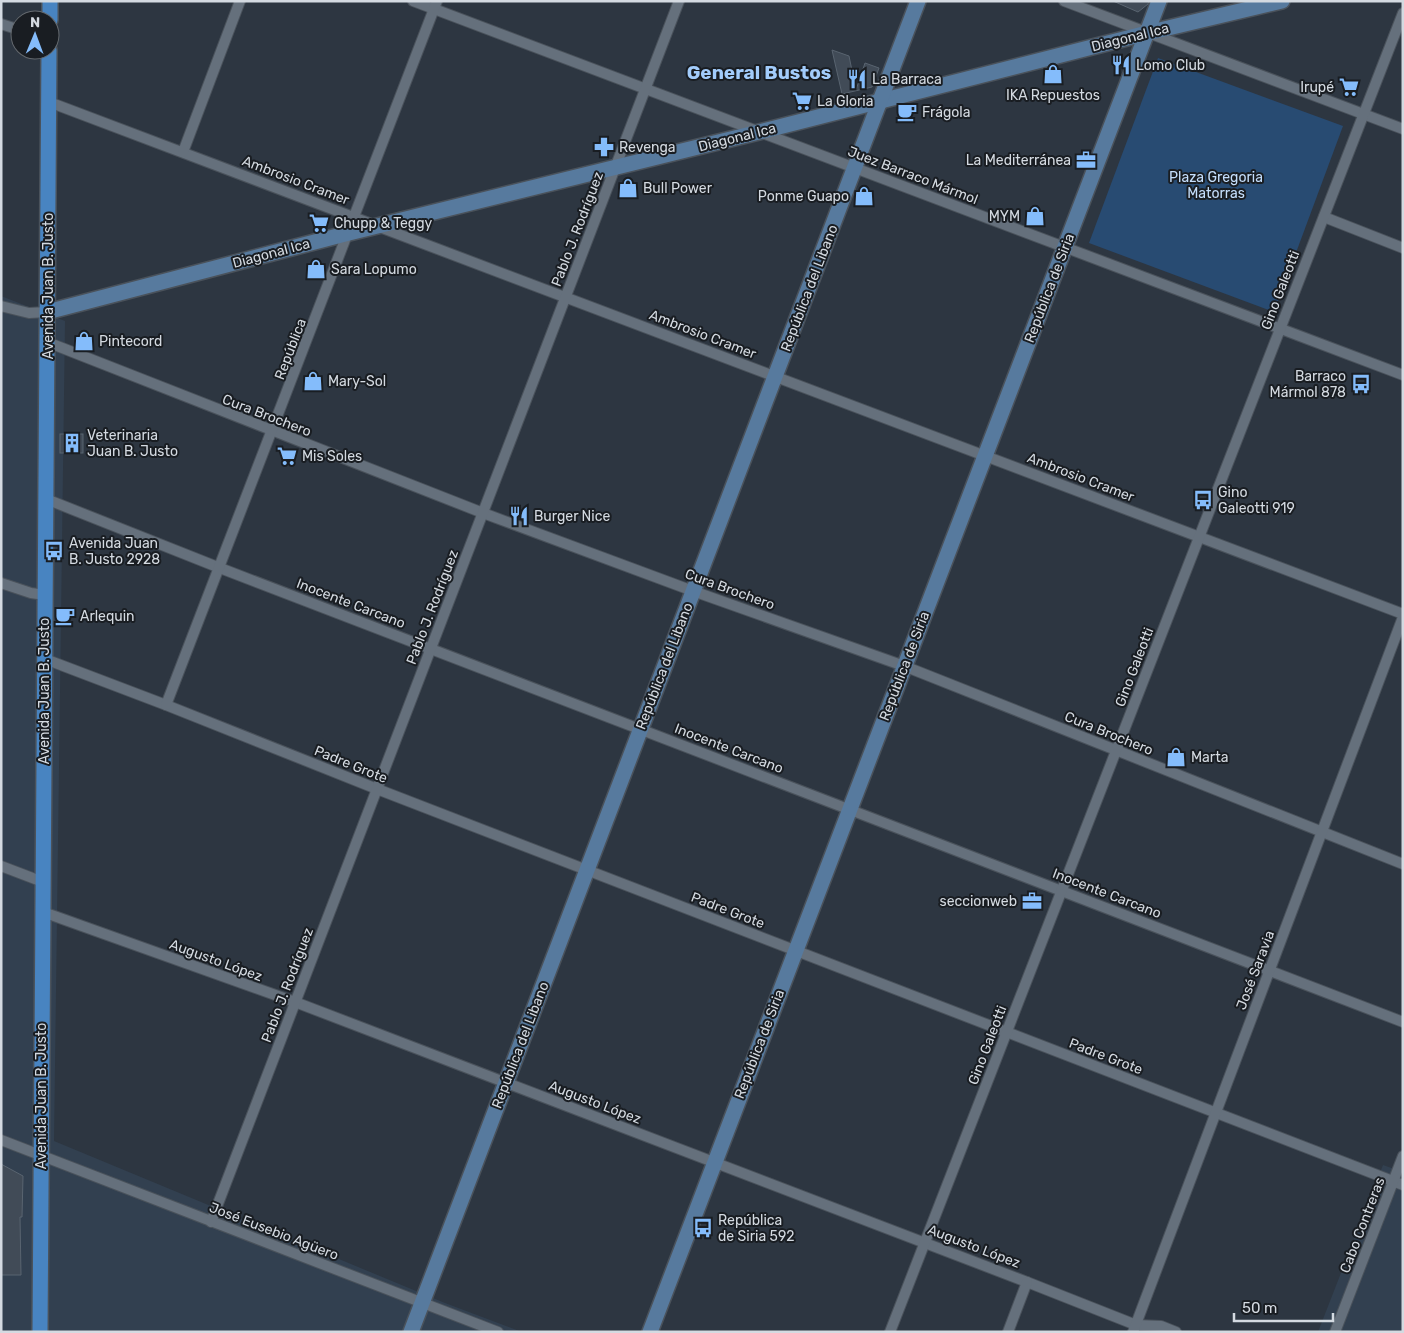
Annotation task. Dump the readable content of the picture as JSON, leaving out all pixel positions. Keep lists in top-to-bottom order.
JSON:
{
  "streets": {
    "main road": [
      "Diagonal Ica",
      "Avenida Juan B. Justo",
      "República del Libano",
      "República de Siria"
    ],
    "street": [
      "Juez Barraco Mármol",
      "Ambrosio Cramer",
      "Pablo J. Rodríguez",
      "Gino Galeotti",
      "República",
      "Cura Brochero",
      "Inocente Carcano",
      "Padre Grote",
      "Augusto López",
      "José Saravia",
      "Cabo Contreras",
      "José Eusebio Agüero"
    ]
  },
  "crossings": [
    ["Diagonal Ica", "Juez Barraco Mármol"],
    ["Diagonal Ica", "Ambrosio Cramer"],
    ["Diagonal Ica", "Pablo J. Rodríguez"],
    ["Diagonal Ica", "Avenida Juan B. Justo"],
    ["Diagonal Ica", "República del Libano"],
    ["Diagonal Ica", "República de Siria"],
    ["Diagonal Ica", "República"],
    ["Juez Barraco Mármol", "Pablo J. Rodríguez"],
    ["Juez Barraco Mármol", "República del Libano"],
    ["Juez Barraco Mármol", "República de Siria"],
    ["Juez Barraco Mármol", "Gino Galeotti"],
    ["Juez Barraco Mármol", "República"],
    ["Ambrosio Cramer", "Pablo J. Rodríguez"],
    ["Ambrosio Cramer", "Avenida Juan B. Justo"],
    ["Ambrosio Cramer", "República del Libano"],
    ["Ambrosio Cramer", "República de Siria"],
    ["Ambrosio Cramer", "Gino Galeotti"],
    ["Ambrosio Cramer", "República"],
    ["Ambrosio Cramer", "José Saravia"],
    ["Pablo J. Rodríguez", "Cura Brochero"],
    ["Pablo J. Rodríguez", "Inocente Carcano"],
    ["Pablo J. Rodríguez", "Padre Grote"],
    ["Pablo J. Rodríguez", "Augusto López"],
    ["Pablo J. Rodríguez", "José Eusebio Agüero"],
    ["Avenida Juan B. Justo", "Cura Brochero"],
    ["Avenida Juan B. Justo", "Inocente Carcano"],
    ["Avenida Juan B. Justo", "Padre Grote"],
    ["Avenida Juan B. Justo", "Augusto López"],
    ["Avenida Juan B. Justo", "José Eusebio Agüero"],
    ["República del Libano", "Cura Brochero"],
    ["República del Libano", "Inocente Carcano"],
    ["República del Libano", "Padre Grote"],
    ["República del Libano", "Augusto López"],
    ["República del Libano", "José Eusebio Agüero"],
    ["República de Siria", "Cura Brochero"],
    ["República de Siria", "Inocente Carcano"],
    ["República de Siria", "Padre Grote"],
    ["República de Siria", "Augusto López"],
    ["Gino Galeotti", "Cura Brochero"],
    ["Gino Galeotti", "Inocente Carcano"],
    ["Gino Galeotti", "Padre Grote"],
    ["Gino Galeotti", "Augusto López"],
    ["República", "Cura Brochero"],
    ["República", "Inocente Carcano"],
    ["República", "Padre Grote"],
    ["Cura Brochero", "José Saravia"],
    ["Inocente Carcano", "José Saravia"],
    ["Padre Grote", "José Saravia"],
    ["Padre Grote", "Cabo Contreras"],
    ["Augusto López", "José Saravia"]
  ],
  "districts": ["General Bustos"],
  "parks": ["Plaza Gregoria Matorras"],
  "places": {
    "restaurant": ["Lomo Club", "La Barraca", "Burger Nice"],
    "shop": [
      "IKA Repuestos",
      "Bull Power",
      "Ponme Guapo",
      "MYM",
      "Sara Lopumo",
      "Pintecord",
      "Mary-Sol",
      "Marta"
    ],
    "supermarket": [
      "Irupé",
      "La Gloria",
      "Chupp & Teggy",
      "Mis Soles"
    ],
    "cafe": ["Frágola", "Arlequin"],
    "pharmacy": ["Revenga"],
    "office": ["La Mediterránea", "seccionweb"],
    "bus stop": [
      "Barraco Mármol 878",
      "Gino Galeotti 919",
      "Avenida Juan B. Justo 2928",
      "República de Siria 592"
    ],
    "building": ["Veterinaria Juan B. Justo"]
  },
  "scale_bar": "50 m",
  "north": "top"
}
